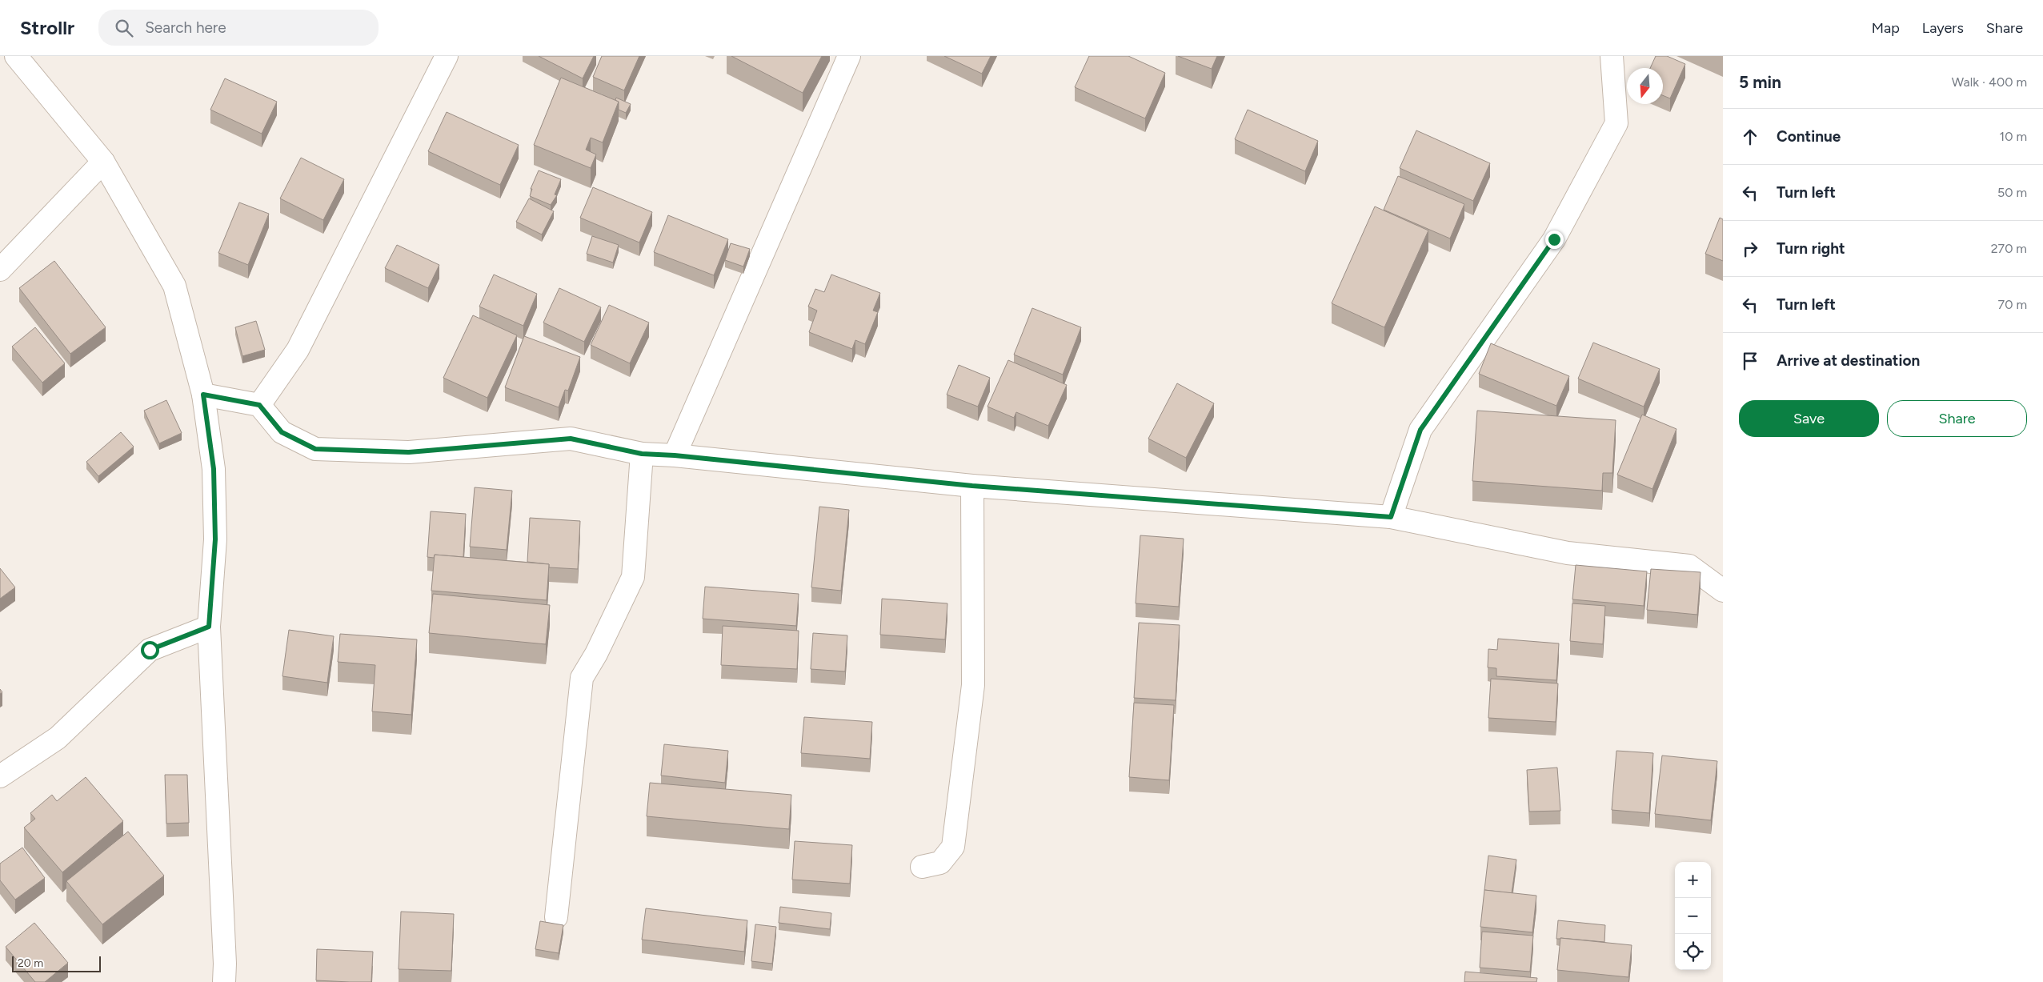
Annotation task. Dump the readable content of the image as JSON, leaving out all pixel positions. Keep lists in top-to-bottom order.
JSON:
{
  "scale_bar": "20 m",
  "north": "bottom",
  "page": {
    "header": "Strollr",
    "search": "Search here",
    "nav": ["Map", "Layers", "Share"],
    "heading": ["5 min", "Walk · 400 m"],
    "list": [
      ["Continue", "10 m"],
      ["Turn left", "50 m"],
      ["Turn right", "270 m"],
      ["Turn left", "70 m"],
      "Arrive at destination"
    ],
    "buttons": ["Save", "Share"],
    "map_buttons": ["+", "−"],
    "scale": "20 m"
  }
}
